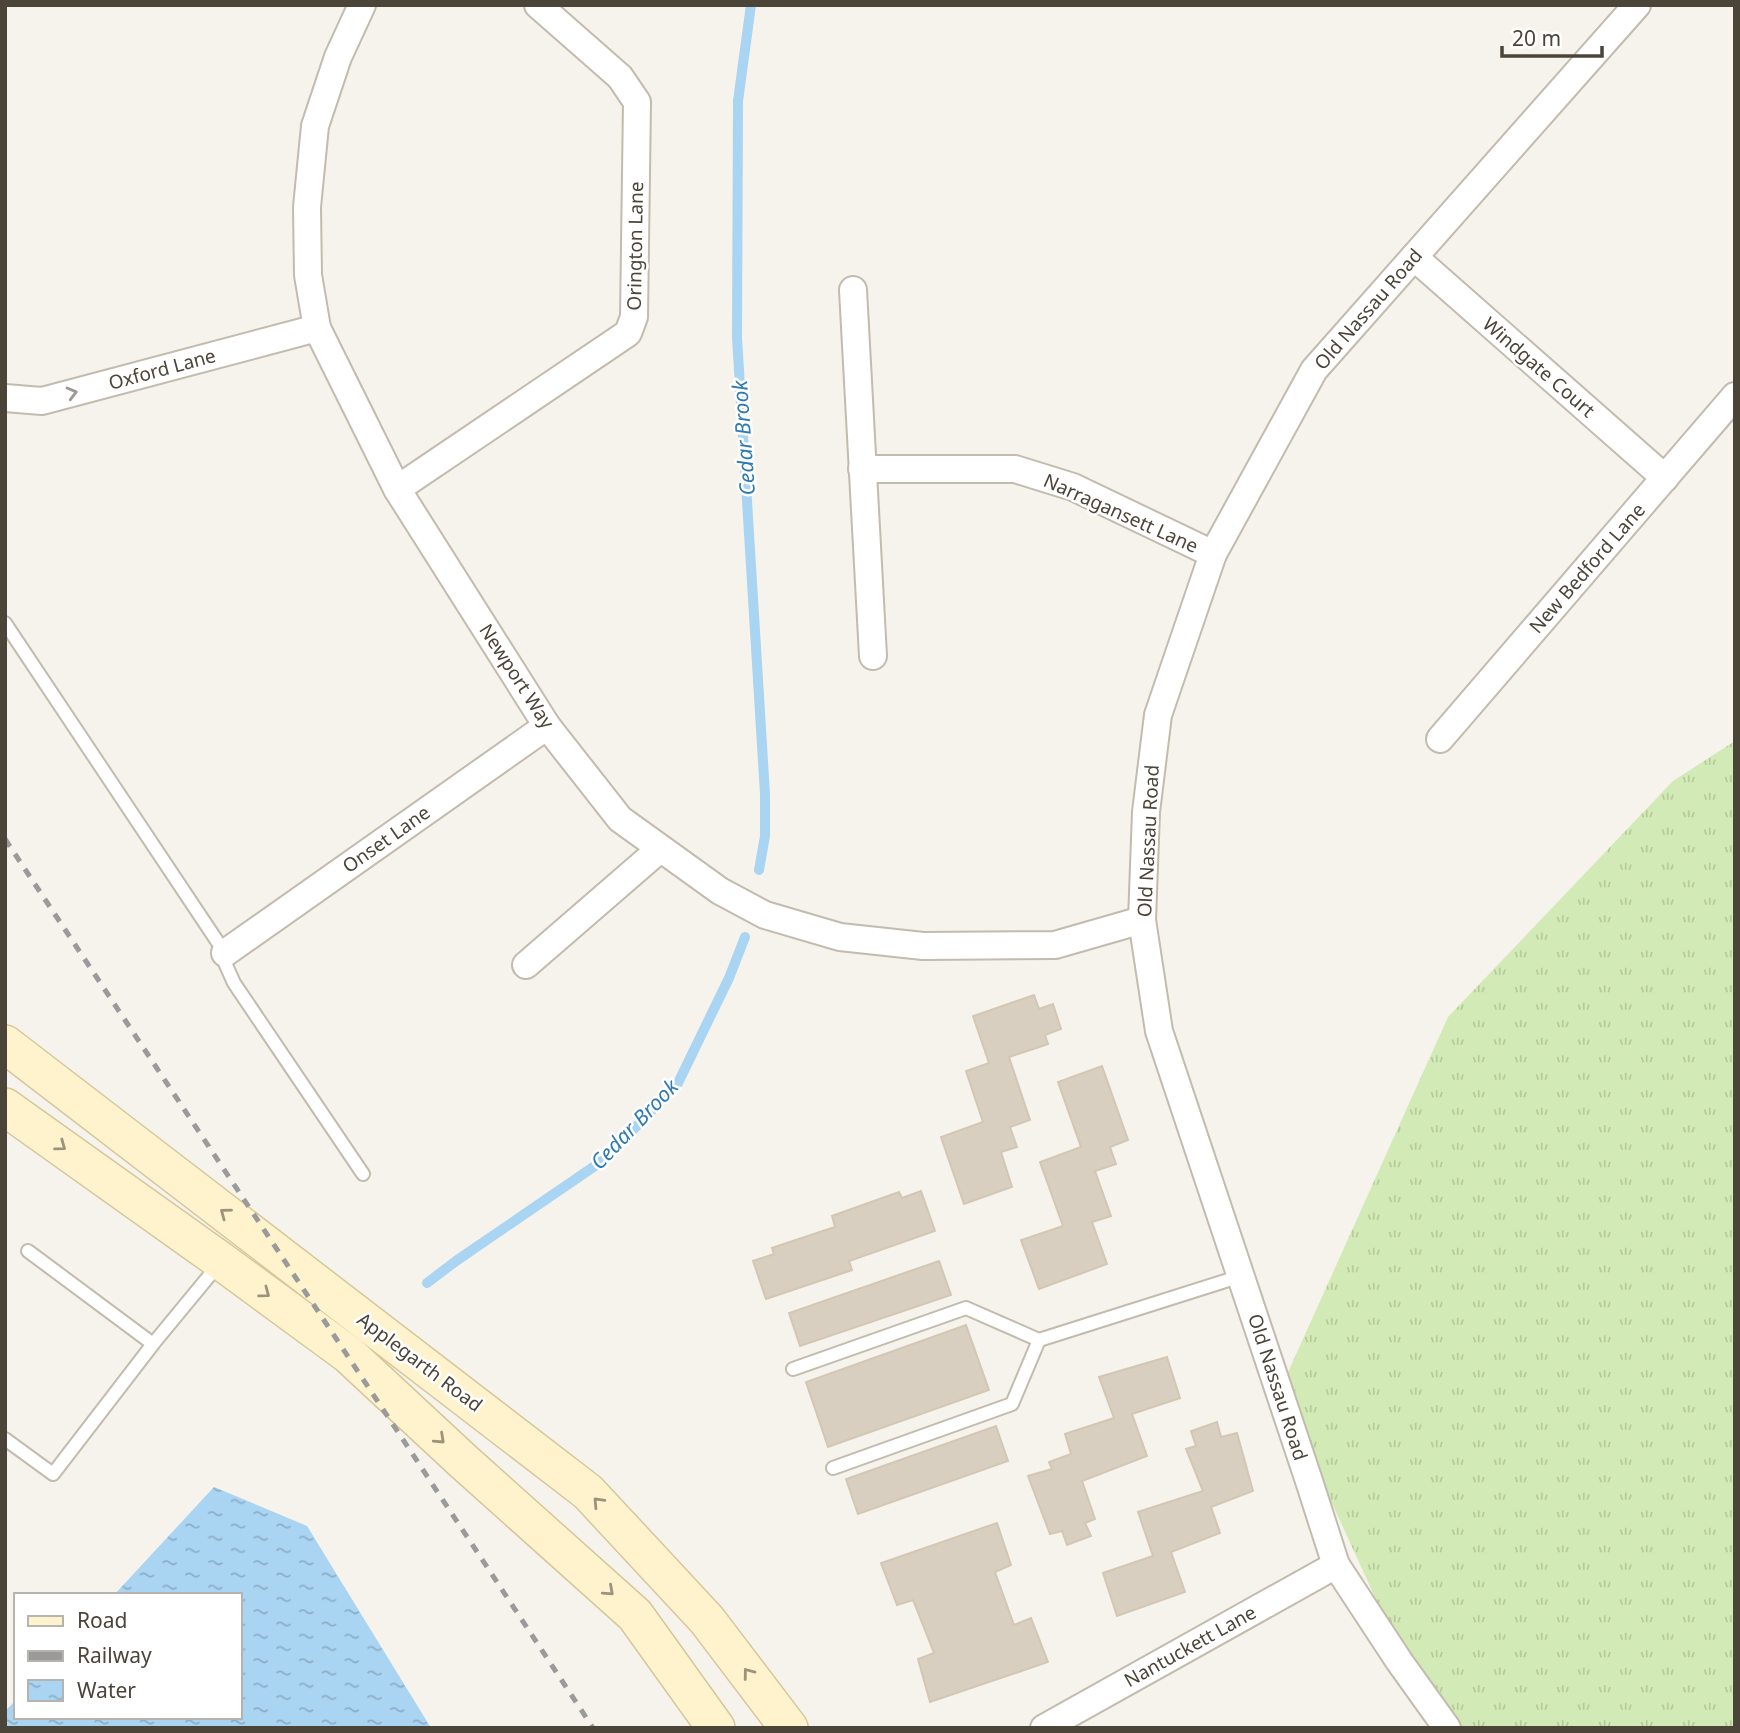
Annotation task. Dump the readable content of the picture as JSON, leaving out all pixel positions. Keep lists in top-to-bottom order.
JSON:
{
  "streets": {
    "main road": ["Applegarth Road"],
    "street": [
      "Orington Lane",
      "Old Nassau Road",
      "Windgate Court",
      "Oxford Lane",
      "Narragansett Lane",
      "New Bedford Lane",
      "Newport Way",
      "Onset Lane",
      "Nantuckett Lane"
    ]
  },
  "crossings": [
    ["Orington Lane", "Newport Way"],
    ["Old Nassau Road", "Windgate Court"],
    ["Old Nassau Road", "Narragansett Lane"],
    ["Old Nassau Road", "Newport Way"],
    ["Old Nassau Road", "Nantuckett Lane"],
    ["Windgate Court", "New Bedford Lane"],
    ["Oxford Lane", "Newport Way"],
    ["Newport Way", "Onset Lane"]
  ],
  "one_way": ["Oxford Lane"],
  "water": ["Cedar Brook"],
  "legend": ["Road", "Railway", "Water"],
  "scale_bar": "20 m"
}
